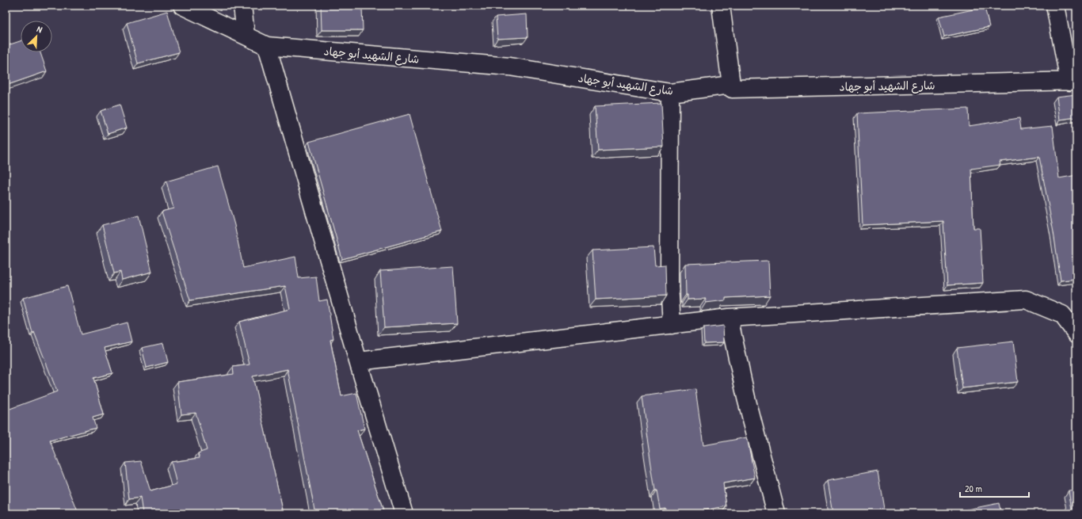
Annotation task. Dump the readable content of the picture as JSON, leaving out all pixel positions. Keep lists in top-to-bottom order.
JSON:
{
  "streets": {
    "street": ["شارع الشهيد أبو جهاد"]
  },
  "scale_bar": "20 m",
  "north": "top right"
}
